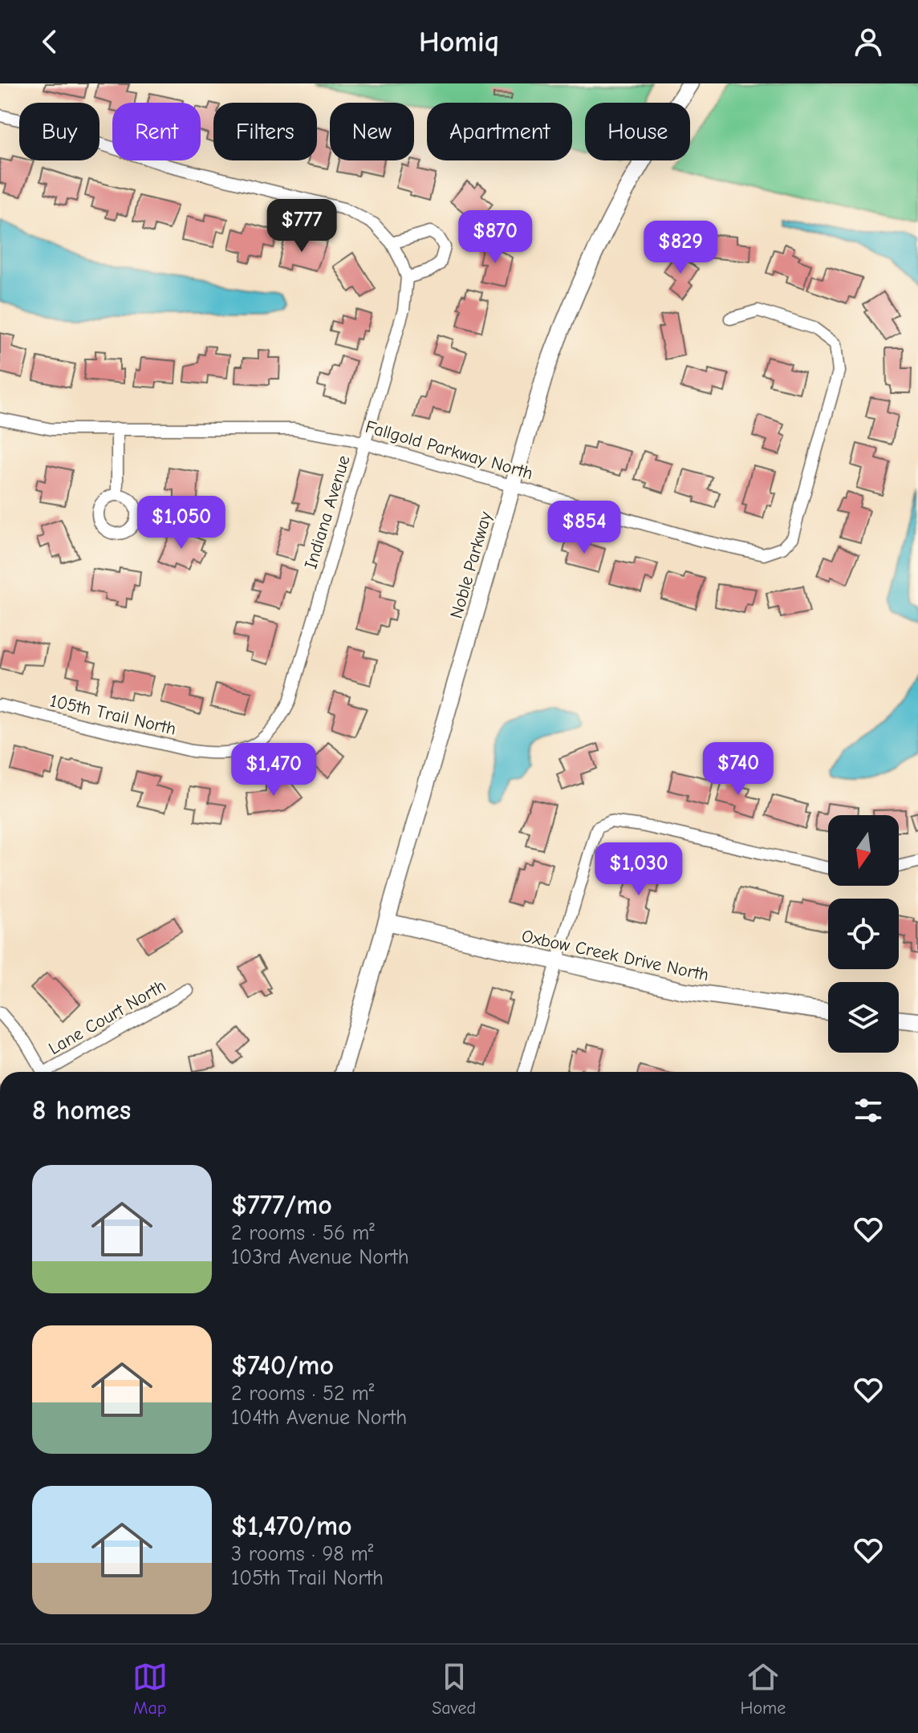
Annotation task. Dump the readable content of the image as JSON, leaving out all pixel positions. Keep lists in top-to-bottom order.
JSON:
{
  "streets": {
    "main road": ["Noble Parkway", "Oxbow Creek Drive North"],
    "street": [
      "Fallgold Parkway North",
      "Indiana Avenue",
      "105th Trail North",
      "Lane Court North"
    ]
  },
  "crossings": [
    ["Fallgold Parkway North", "Indiana Avenue"],
    ["Fallgold Parkway North", "Noble Parkway"],
    ["Indiana Avenue", "105th Trail North"],
    ["Noble Parkway", "Oxbow Creek Drive North"]
  ],
  "north": "bottom",
  "page": {
    "header": "Homiq",
    "chip": [
      "Buy",
      "Rent",
      "Filters",
      "New",
      "Apartment",
      "House"
    ],
    "price": [
      "$777",
      "$870",
      "$829",
      "$1,050",
      "$854",
      "$740",
      "$1,470",
      "$1,030"
    ],
    "heading": "8 homes",
    "list": [
      {
        "name": "$777/mo",
        "note": "2 rooms · 56 m² · 103rd Avenue North"
      },
      {
        "name": "$740/mo",
        "note": "2 rooms · 52 m² · 104th Avenue North"
      },
      {
        "name": "$1,470/mo",
        "note": "3 rooms · 98 m² · 105th Trail North"
      }
    ],
    "tabs": ["Map", "Saved", "Home"]
  }
}
